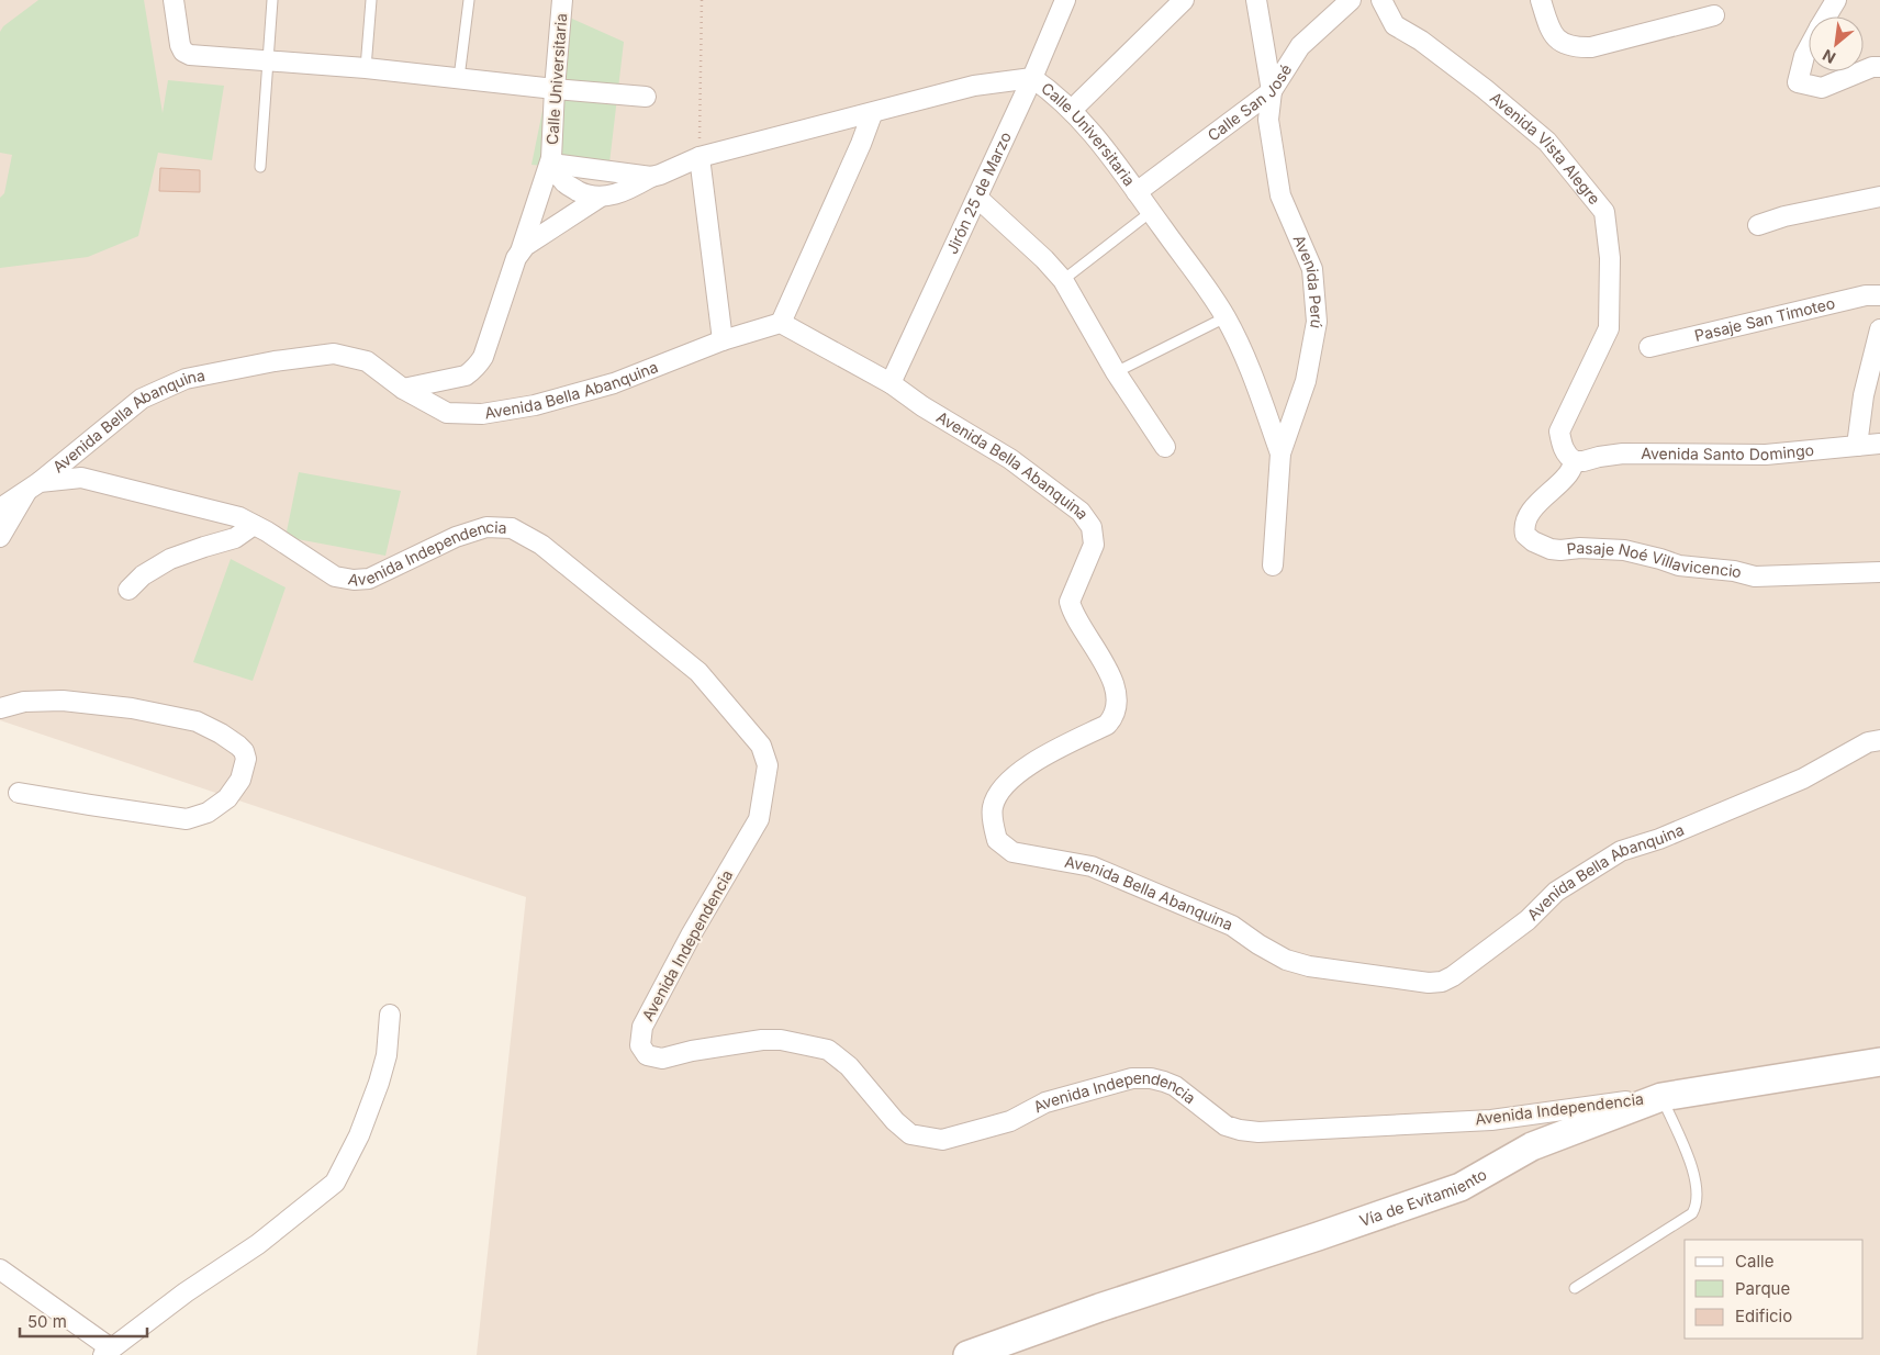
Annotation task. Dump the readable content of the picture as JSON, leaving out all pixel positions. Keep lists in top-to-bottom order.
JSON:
{
  "streets": {
    "main road": ["Vía de Evitamiento"],
    "street": [
      "Calle Universitaria",
      "Calle San José",
      "Avenida Vista Alegre",
      "Jirón 25 de Marzo",
      "Avenida Perú",
      "Pasaje San Timoteo",
      "Avenida Bella Abanquina",
      "Avenida Santo Domingo",
      "Avenida Independencia",
      "Pasaje Noé Villavicencio"
    ]
  },
  "crossings": [
    ["Calle Universitaria", "Calle San José"],
    ["Calle Universitaria", "Jirón 25 de Marzo"],
    ["Calle Universitaria", "Avenida Perú"],
    ["Calle Universitaria", "Avenida Bella Abanquina"],
    ["Calle San José", "Avenida Perú"],
    ["Avenida Vista Alegre", "Avenida Santo Domingo"],
    ["Avenida Vista Alegre", "Pasaje Noé Villavicencio"],
    ["Jirón 25 de Marzo", "Avenida Bella Abanquina"],
    ["Avenida Bella Abanquina", "Avenida Independencia"],
    ["Avenida Santo Domingo", "Pasaje Noé Villavicencio"],
    ["Avenida Independencia", "Vía de Evitamiento"]
  ],
  "legend": ["Calle", "Parque", "Edificio"],
  "scale_bar": "50 m",
  "north": "bottom left"
}
